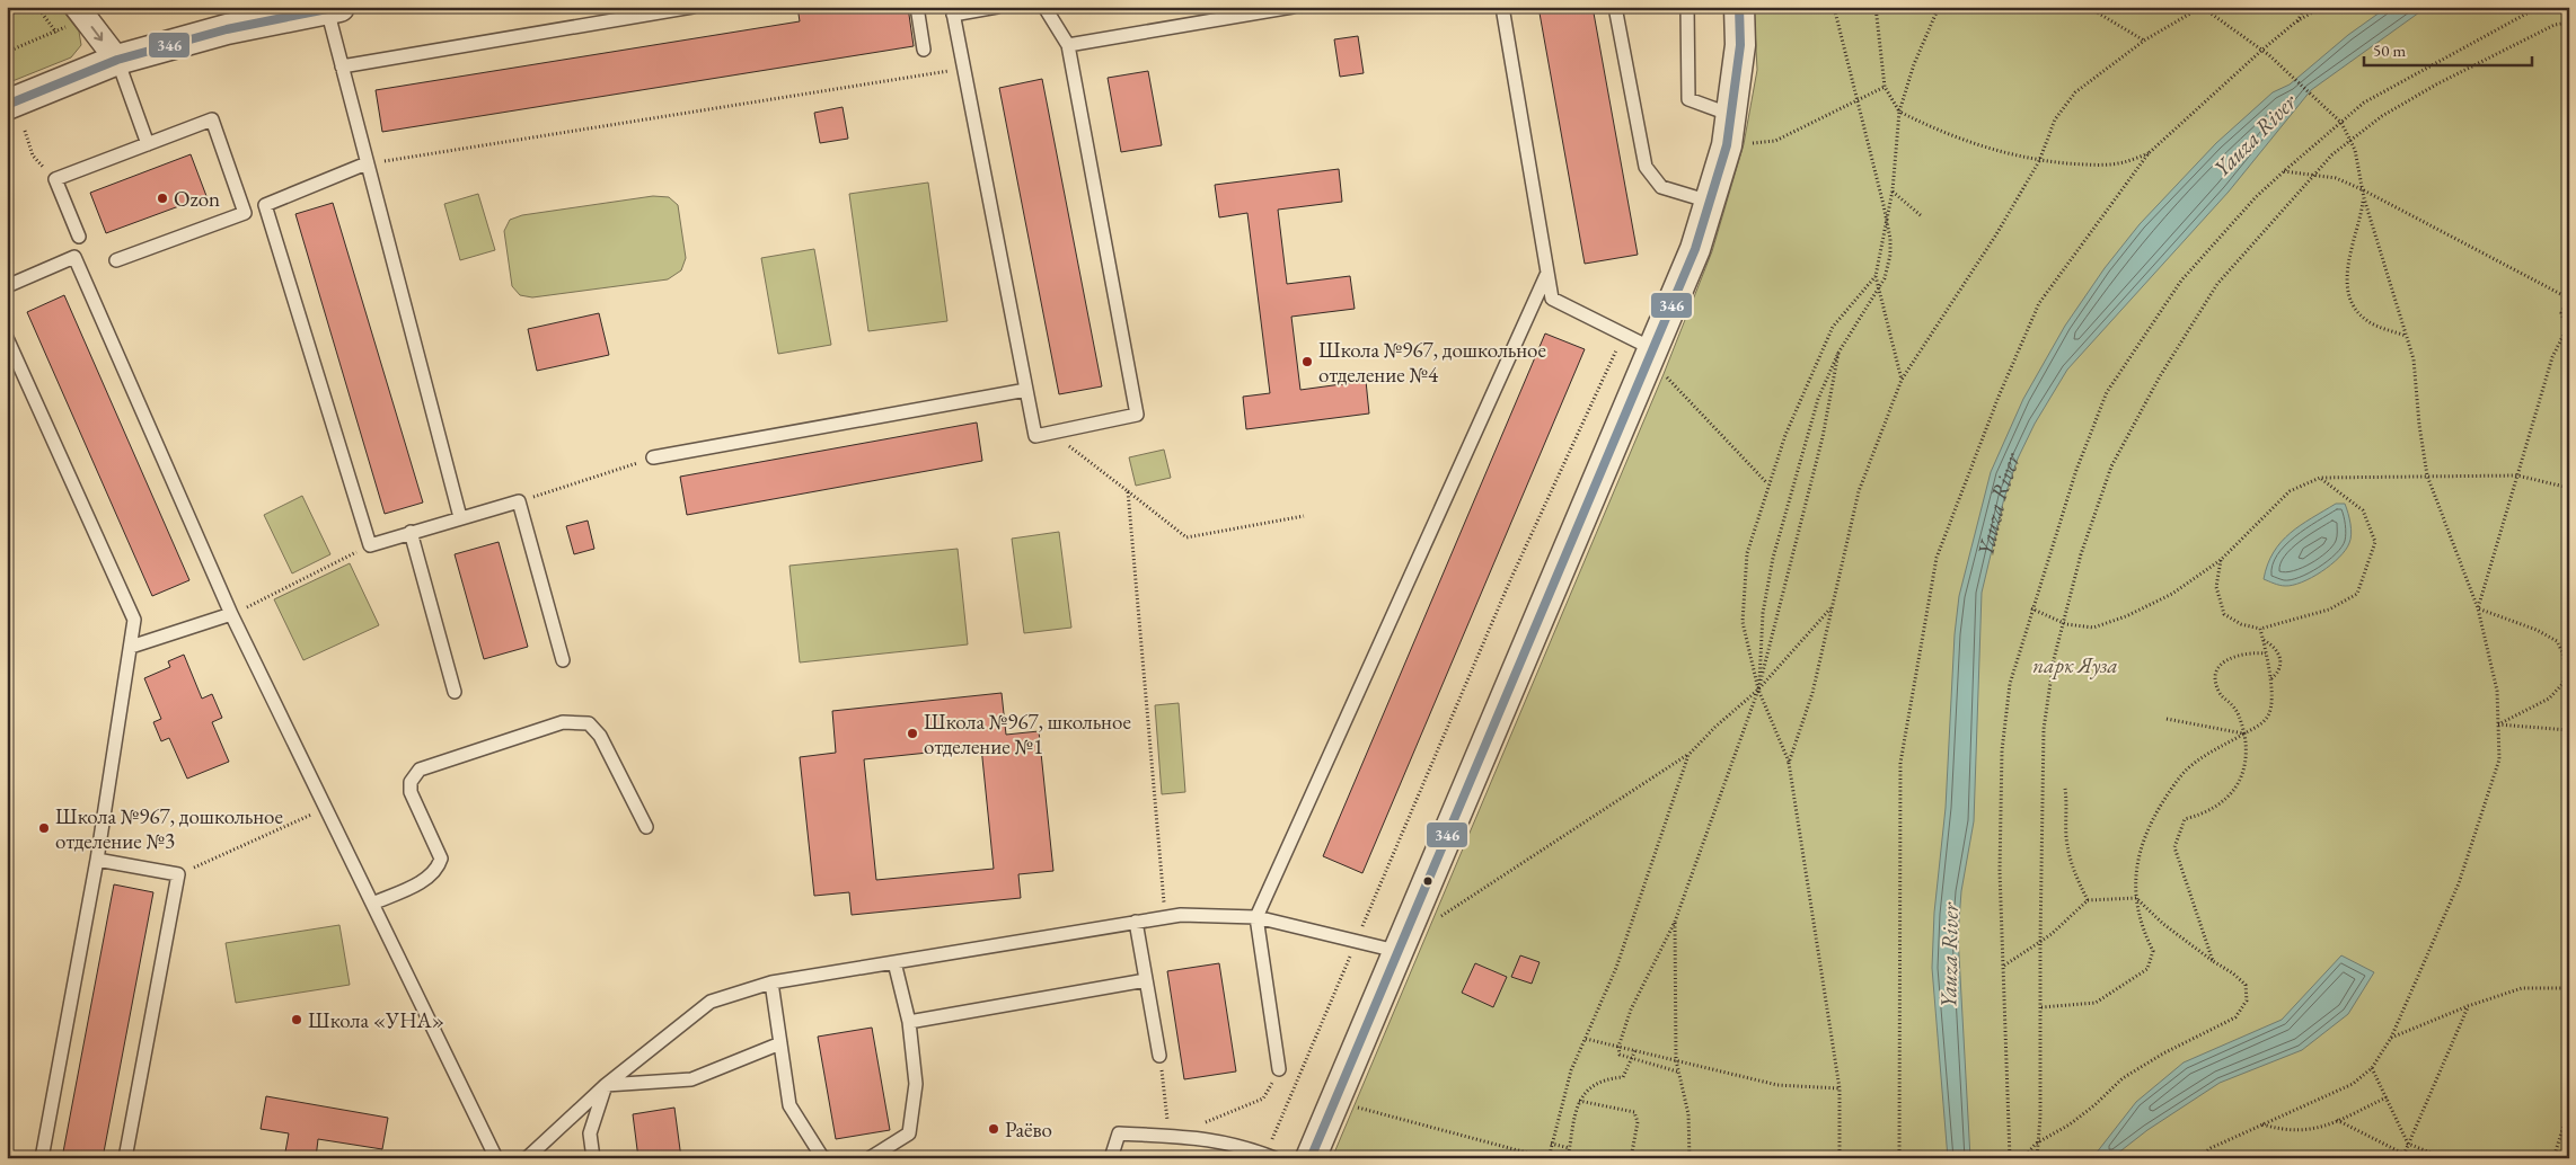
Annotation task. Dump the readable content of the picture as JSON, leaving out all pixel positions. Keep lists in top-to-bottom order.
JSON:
{
  "water": ["Yauza River"],
  "parks": ["парк Яуза"],
  "places": [
    "Ozon",
    "Школа №967, дошкольное отделение №4",
    "Школа №967, школьное отделение №1",
    "Школа №967, дошкольное отделение №3",
    "Школа «УНА»",
    "Раёво"
  ],
  "lines": ["transit line 346"],
  "scale_bar": "50 m"
}
